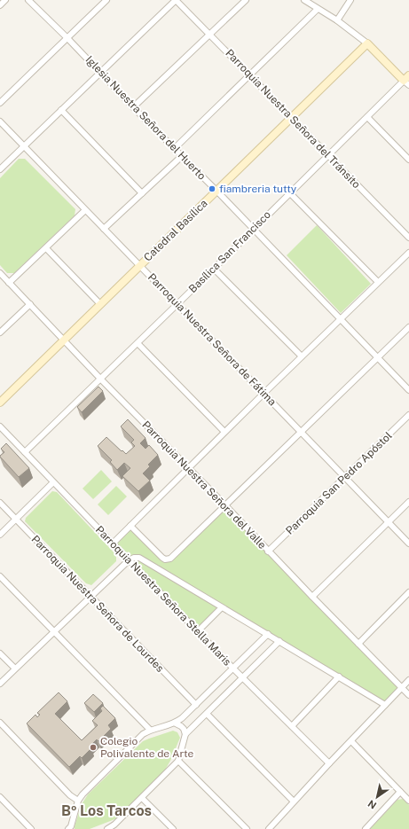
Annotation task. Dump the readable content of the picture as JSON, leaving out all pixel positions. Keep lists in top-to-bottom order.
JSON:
{
  "streets": {
    "main road": ["Catedral Basílica"],
    "street": [
      "Iglesia Nuestra Señora del Huerto",
      "Parroquia Nuestra Señora del Tránsito",
      "Basílica San Francisco",
      "Parroquia Nuestra Señora de Fátima",
      "Parroquia San Pedro Apóstol",
      "Parroquia Nuestra Señora del Valle",
      "Parroquia Nuestra Señora Stella Maris",
      "Parroquia Nuestra Señora de Lourdes"
    ]
  },
  "crossings": [
    ["Iglesia Nuestra Señora del Huerto", "Catedral Basílica"],
    ["Iglesia Nuestra Señora del Huerto", "Basílica San Francisco"],
    ["Parroquia Nuestra Señora del Tránsito", "Catedral Basílica"],
    ["Parroquia Nuestra Señora del Tránsito", "Basílica San Francisco"],
    ["Catedral Basílica", "Parroquia Nuestra Señora de Fátima"],
    ["Catedral Basílica", "Parroquia Nuestra Señora del Valle"],
    ["Basílica San Francisco", "Parroquia Nuestra Señora de Fátima"],
    ["Basílica San Francisco", "Parroquia Nuestra Señora del Valle"],
    ["Basílica San Francisco", "Parroquia Nuestra Señora Stella Maris"],
    ["Parroquia Nuestra Señora de Fátima", "Parroquia San Pedro Apóstol"],
    ["Parroquia San Pedro Apóstol", "Parroquia Nuestra Señora del Valle"]
  ],
  "districts": ["Bº Los Tarcos"],
  "places": ["fiambreria tutty", "Colegio Polivalente de Arte"],
  "north": "bottom left"
}
